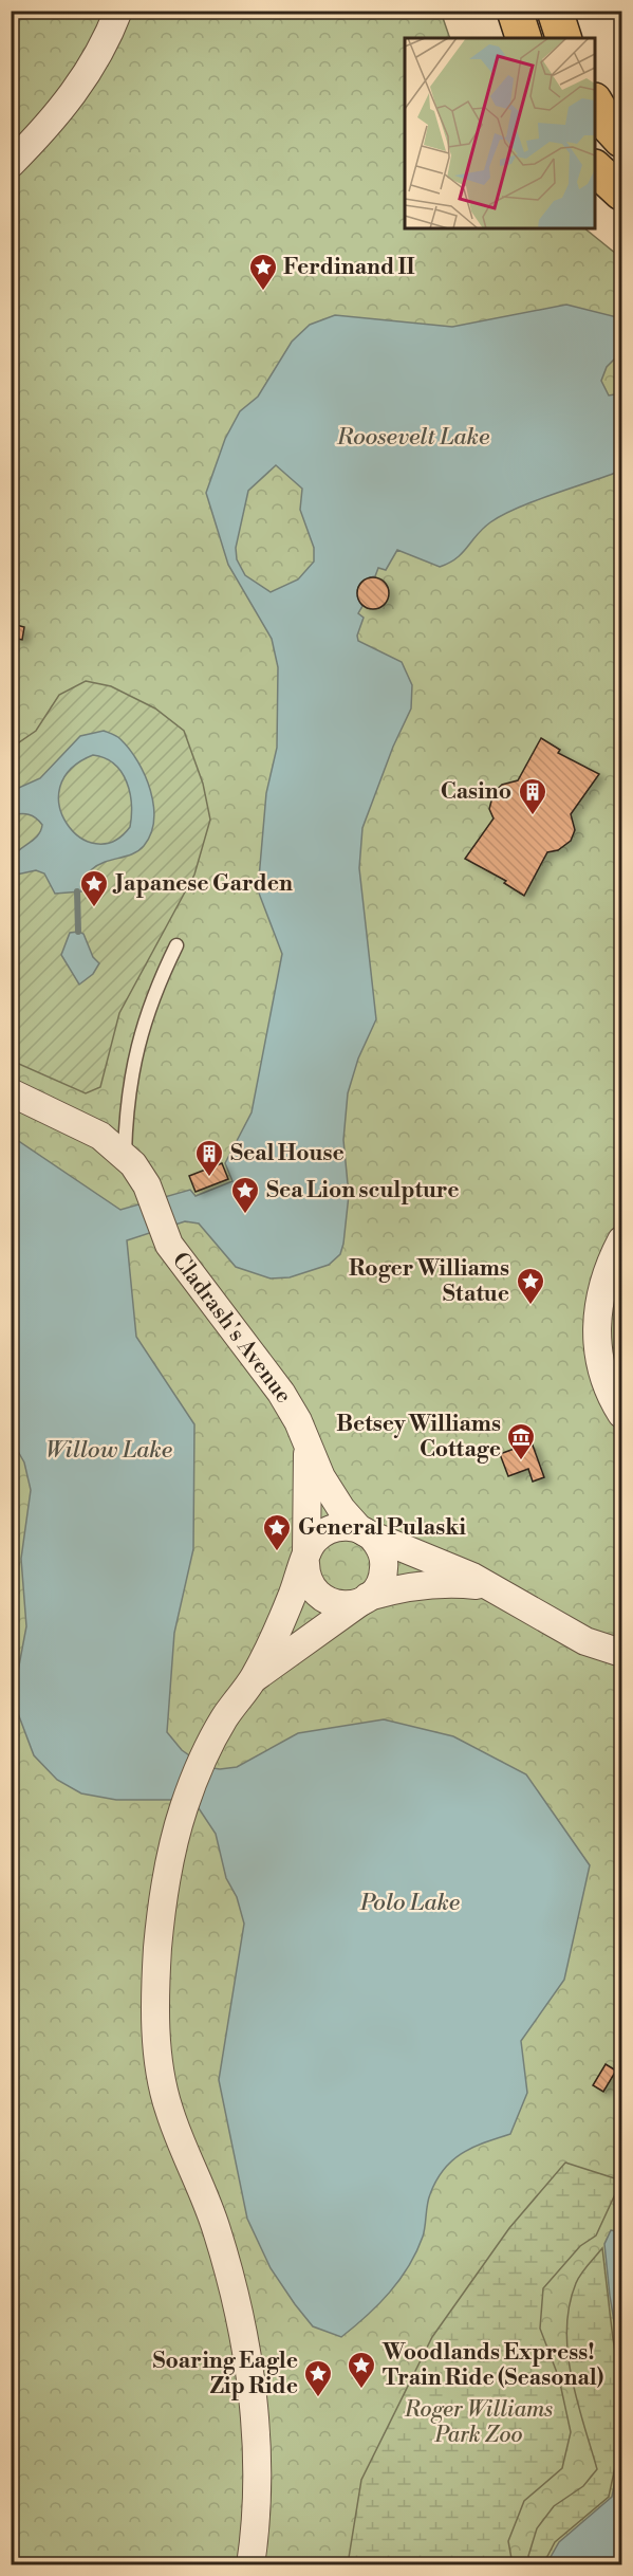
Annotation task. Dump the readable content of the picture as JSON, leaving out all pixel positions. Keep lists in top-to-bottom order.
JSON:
{
  "streets": {
    "street": ["Cladrash's Avenue"]
  },
  "water": ["Roosevelt Lake", "Willow Lake", "Polo Lake"],
  "parks": ["Roger Williams Park Zoo"],
  "places": {
    "place": [
      "Ferdinand II",
      "Japanese Garden",
      "Sea Lion sculpture",
      "Roger Williams Statue",
      "General Pulaski",
      "Woodlands Express! Train Ride (Seasonal)",
      "Soaring Eagle Zip Ride"
    ],
    "building": ["Casino", "Seal House"],
    "museum": ["Betsey Williams Cottage"]
  }
}
